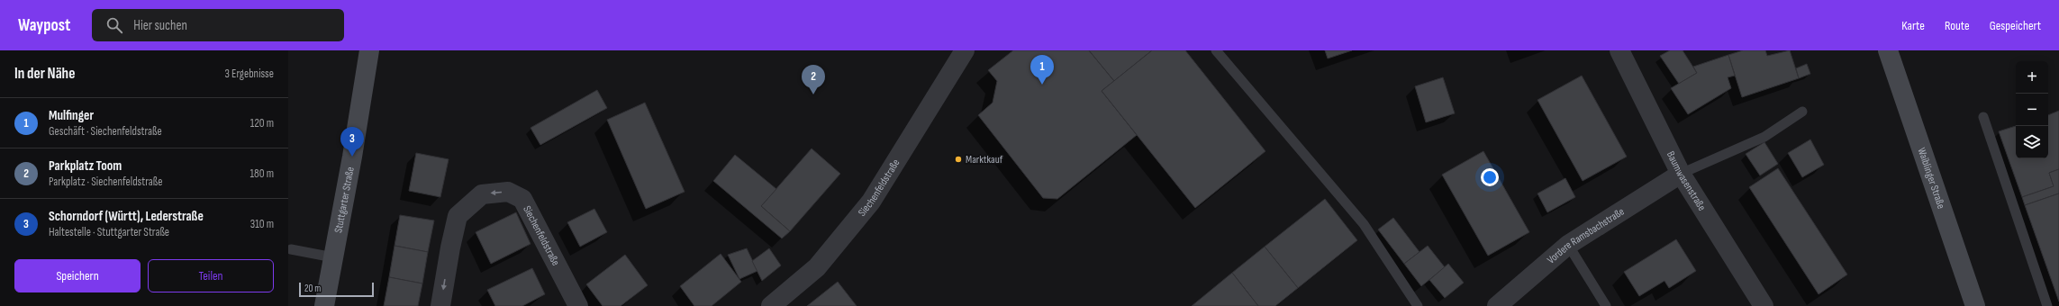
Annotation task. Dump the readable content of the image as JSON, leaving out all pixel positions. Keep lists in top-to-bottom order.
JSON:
{
  "streets": {
    "main road": ["Waiblinger Straße", "Stuttgarter Straße"],
    "street": ["Baumwasenstraße", "Siechenfeldstraße", "Vordere Ramsbachstraße"]
  },
  "crossings": [
    ["Baumwasenstraße", "Vordere Ramsbachstraße"]
  ],
  "places": ["Marktkauf"],
  "scale_bar": "20 m",
  "page": {
    "header": "Waypost",
    "search": "Hier suchen",
    "nav": ["Karte", "Route", "Gespeichert"],
    "heading": ["In der Nähe", "3 Ergebnisse"],
    "pins": ["1", "2", "3"],
    "map_buttons": ["+", "−"],
    "list": [
      {
        "mark": "1",
        "name": "Mulfinger",
        "note": "Geschäft · Siechenfeldstraße",
        "value": "120 m"
      },
      {
        "mark": "2",
        "name": "Parkplatz Toom",
        "note": "Parkplatz · Siechenfeldstraße",
        "value": "180 m"
      },
      {
        "mark": "3",
        "name": "Schorndorf (Württ), Lederstraße",
        "note": "Haltestelle · Stuttgarter Straße",
        "value": "310 m"
      }
    ],
    "buttons": ["Speichern", "Teilen"],
    "scale": "20 m"
  }
}
